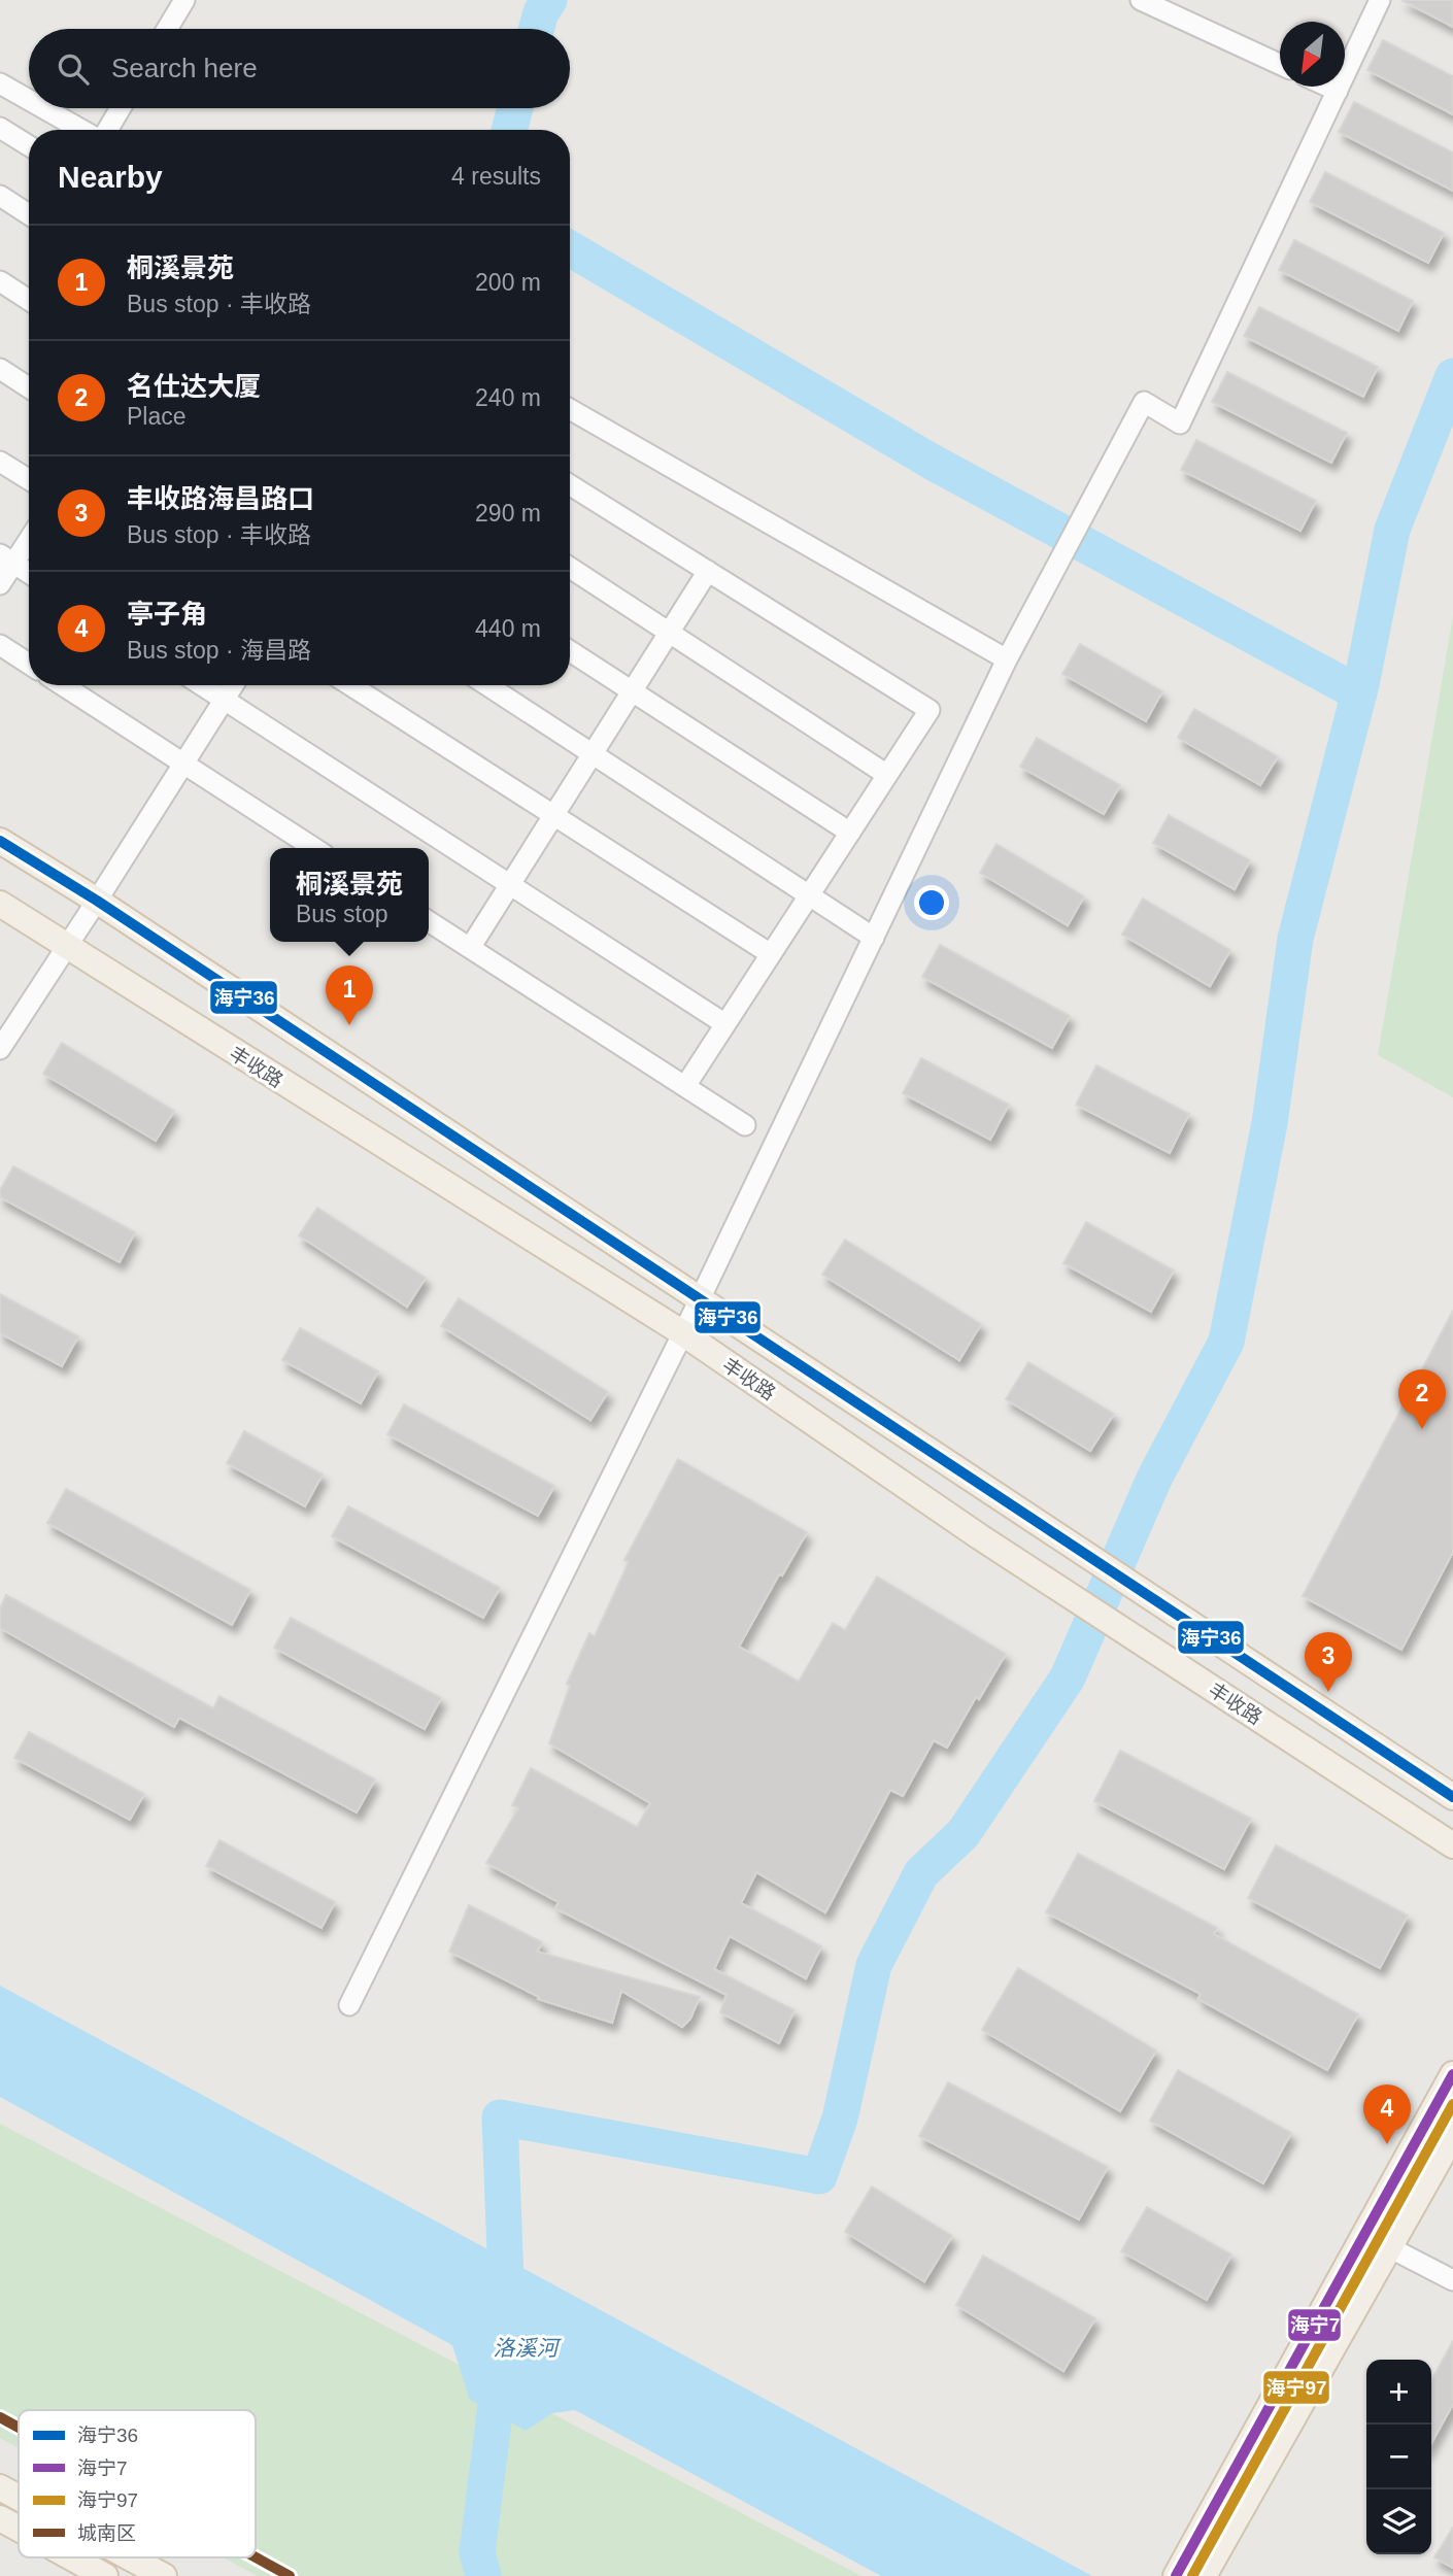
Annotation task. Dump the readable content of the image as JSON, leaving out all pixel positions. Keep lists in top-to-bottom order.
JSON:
{
  "streets": {
    "main road": ["丰收路"]
  },
  "water": ["洛溪河"],
  "lines": [
    "transit line 海宁36",
    "transit line 海宁7",
    "transit line 海宁97",
    "transit line 城南区"
  ],
  "legend": [
    "海宁36",
    "海宁7",
    "海宁97",
    "城南区"
  ],
  "north": "bottom left",
  "page": {
    "search": "Search here",
    "heading": ["Nearby", "4 results"],
    "list": [
      {
        "mark": "1",
        "name": "桐溪景苑",
        "note": "Bus stop · 丰收路",
        "value": "200 m"
      },
      {
        "mark": "2",
        "name": "名仕达大厦",
        "note": "Place",
        "value": "240 m"
      },
      {
        "mark": "3",
        "name": "丰收路海昌路口",
        "note": "Bus stop · 丰收路",
        "value": "290 m"
      },
      {
        "mark": "4",
        "name": "亭子角",
        "note": "Bus stop · 海昌路",
        "value": "440 m"
      }
    ],
    "popup": ["桐溪景苑", "Bus stop"],
    "pins": [
      "1",
      "2",
      "3",
      "4"
    ],
    "map_buttons": ["+", "−"]
  }
}
